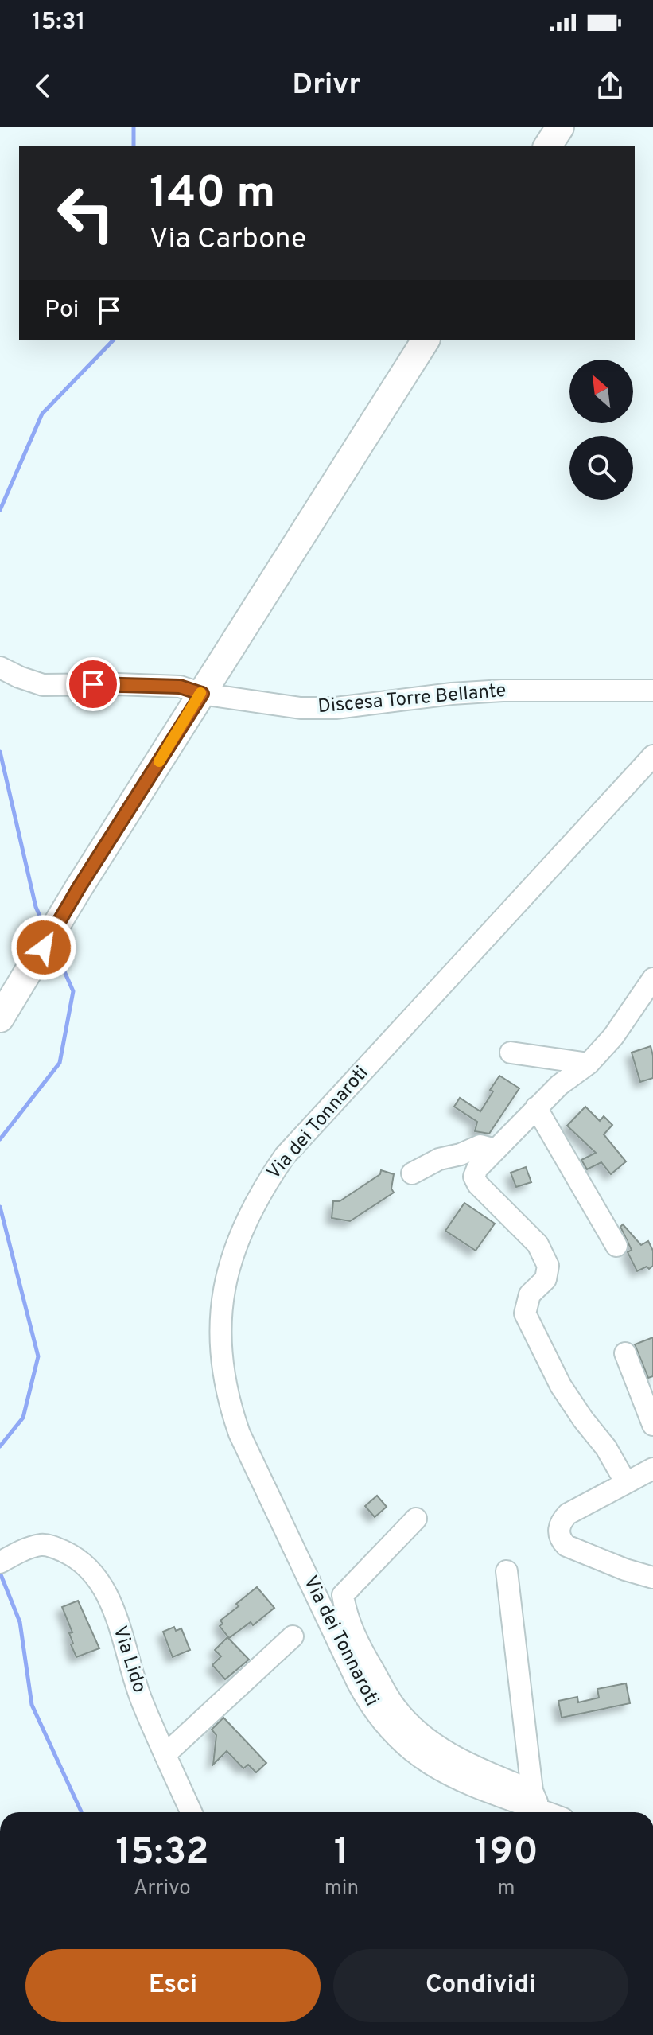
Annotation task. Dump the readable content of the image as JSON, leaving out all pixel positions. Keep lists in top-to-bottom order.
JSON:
{
  "streets": {
    "street": ["Discesa Torre Bellante", "Via dei Tonnaroti", "Via Lido"]
  },
  "north": "top left",
  "page": {
    "status": "15:31",
    "header": "Drivr",
    "turn": ["140 m", "Via Carbone"],
    "then": "Poi",
    "eta": [
      "15:32",
      "Arrivo",
      "1",
      "min",
      "190",
      "m"
    ],
    "buttons": ["Esci", "Condividi"]
  }
}
